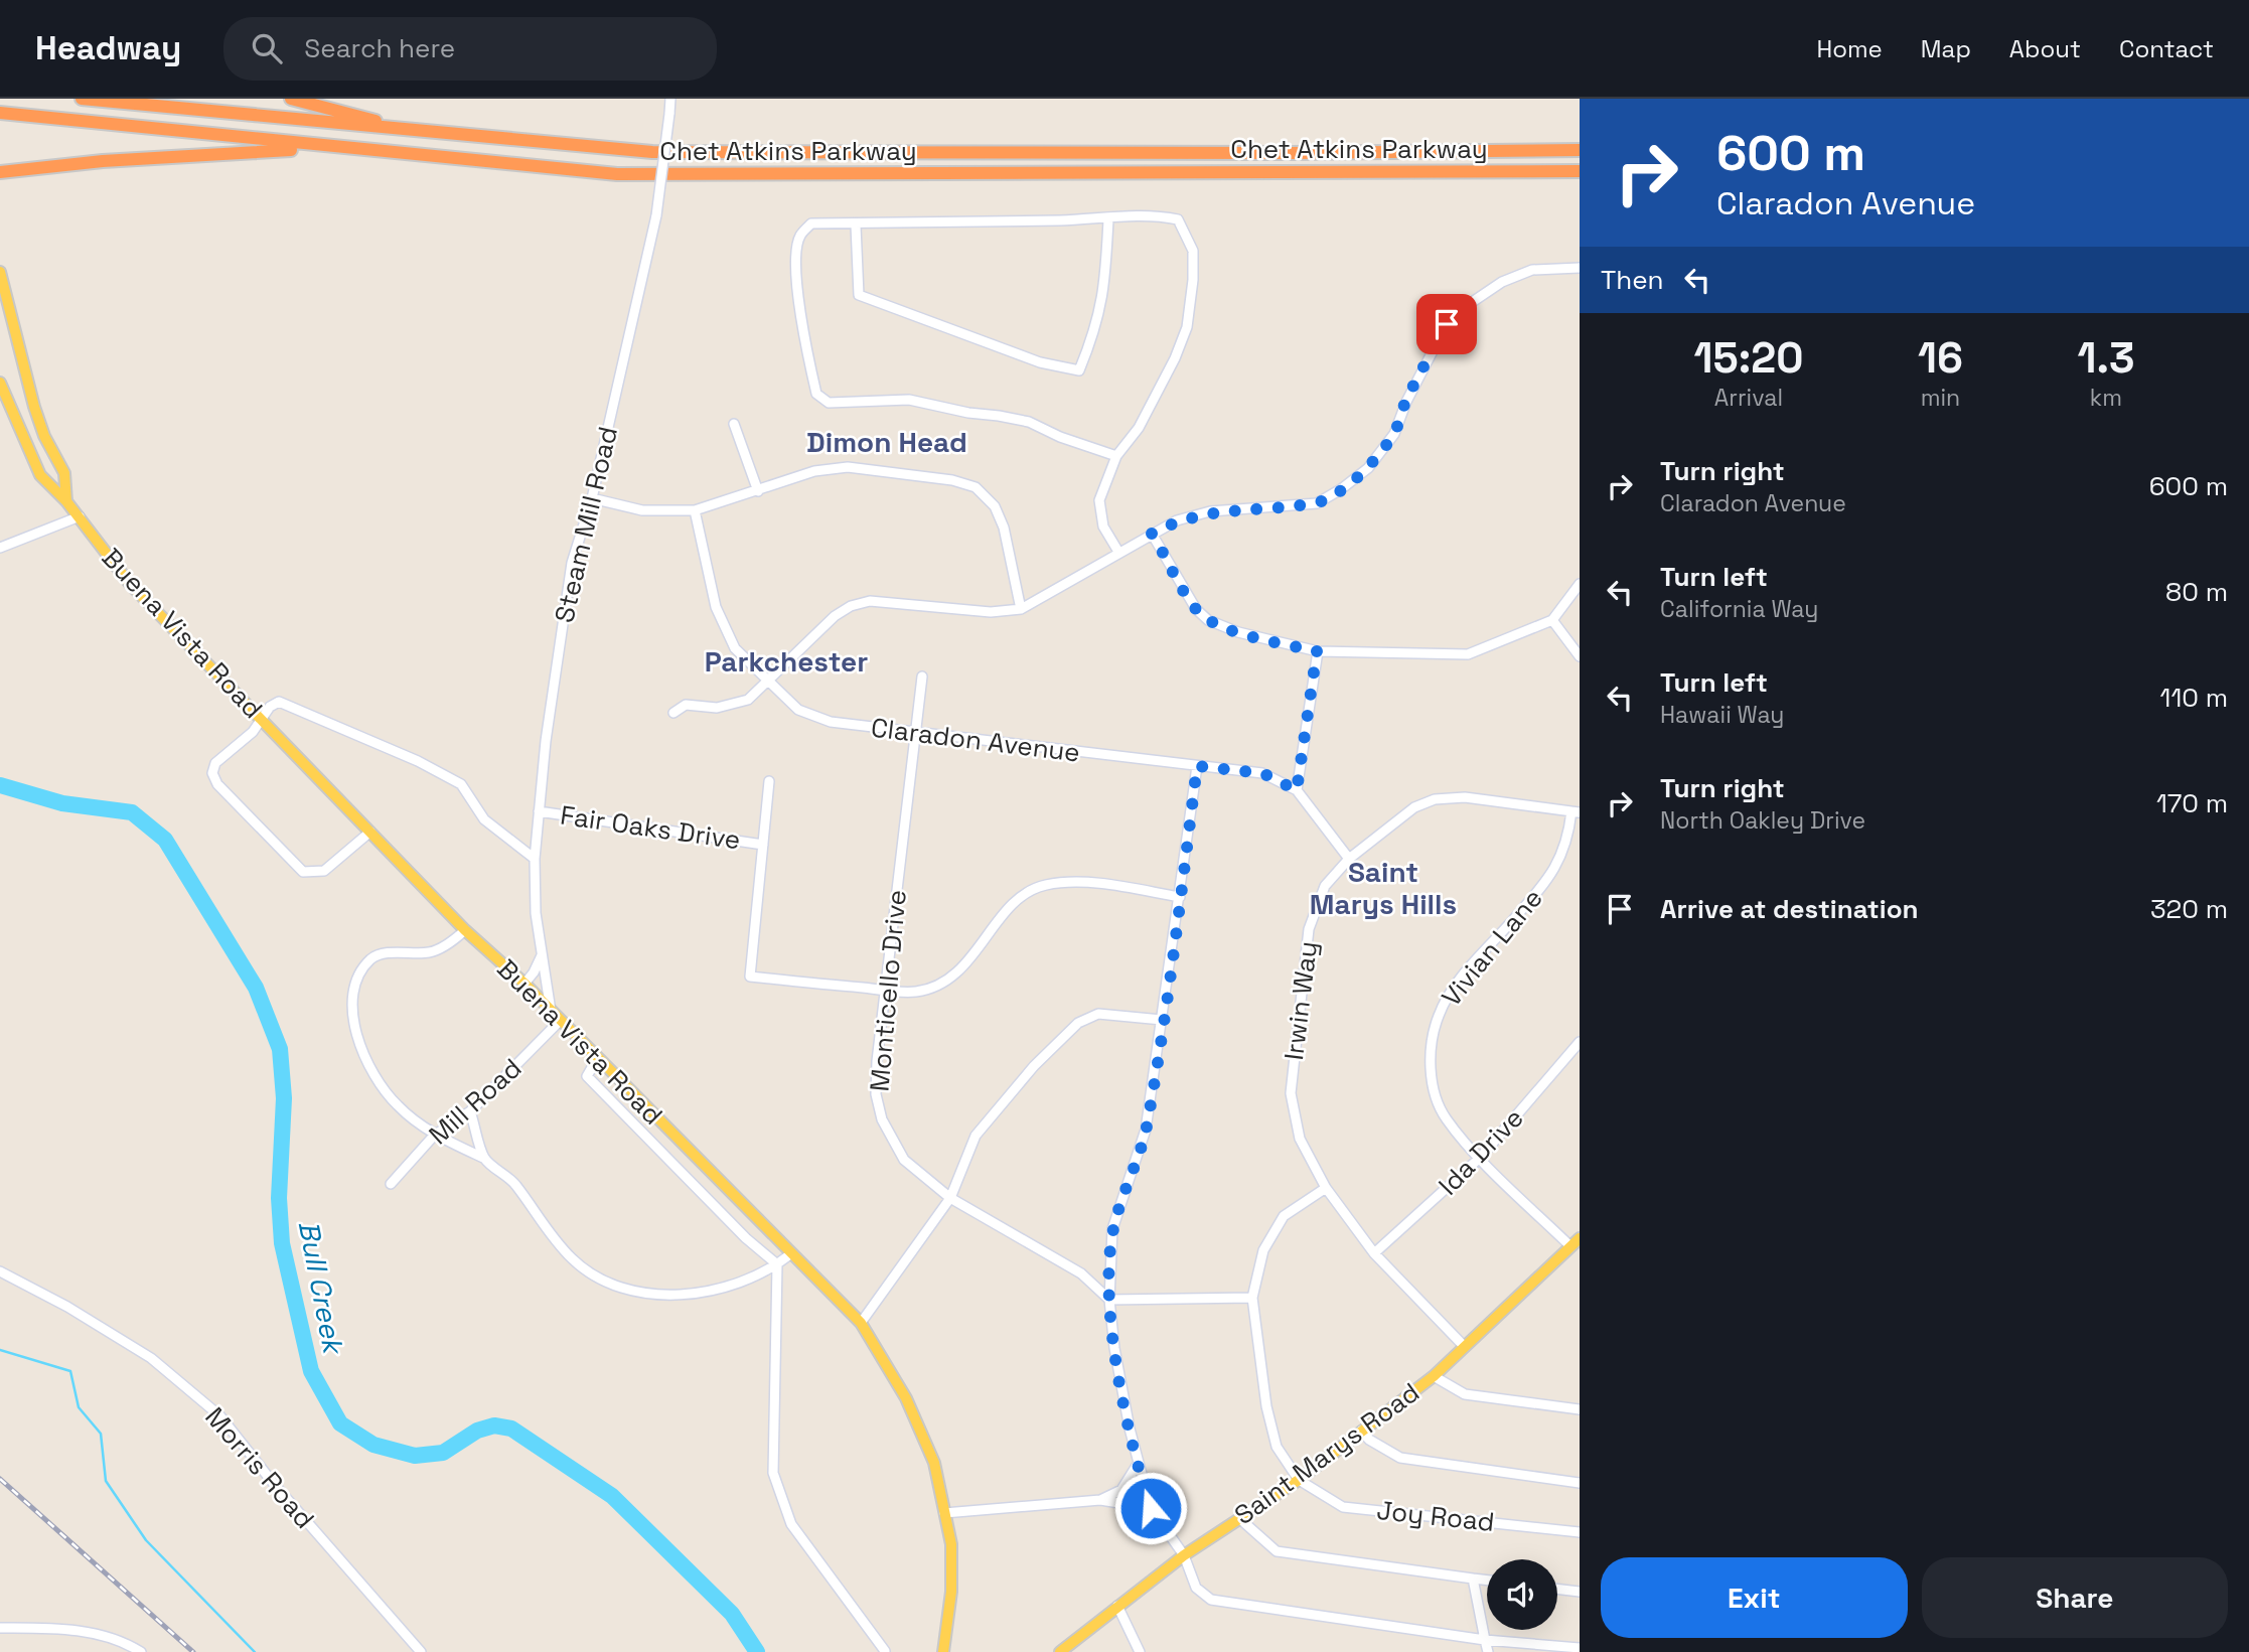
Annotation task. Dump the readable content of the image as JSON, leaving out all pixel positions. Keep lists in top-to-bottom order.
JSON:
{
  "streets": {
    "highway": ["Chet Atkins Parkway"],
    "main road": ["Buena Vista Road", "Saint Marys Road"],
    "street": [
      "Steam Mill Road",
      "Claradon Avenue",
      "Fair Oaks Drive",
      "Vivian Lane",
      "Monticello Drive",
      "Irwin Way",
      "Mill Road",
      "Ida Drive",
      "Morris Road",
      "Joy Road"
    ]
  },
  "crossings": [
    ["Steam Mill Road", "Buena Vista Road"],
    ["Steam Mill Road", "Fair Oaks Drive"],
    ["Buena Vista Road", "Fair Oaks Drive"],
    ["Buena Vista Road", "Mill Road"],
    ["Claradon Avenue", "Monticello Drive"],
    ["Claradon Avenue", "Irwin Way"],
    ["Vivian Lane", "Irwin Way"],
    ["Vivian Lane", "Ida Drive"],
    ["Vivian Lane", "Saint Marys Road"],
    ["Irwin Way", "Ida Drive"],
    ["Irwin Way", "Saint Marys Road"],
    ["Saint Marys Road", "Joy Road"]
  ],
  "districts": ["Dimon Head", "Parkchester", "Saint Marys Hills"],
  "water": ["Bull Creek"],
  "page": {
    "header": "Headway",
    "search": "Search here",
    "nav": [
      "Home",
      "Map",
      "About",
      "Contact"
    ],
    "turn": ["600 m", "Claradon Avenue"],
    "then": "Then",
    "eta": [
      "15:20",
      "Arrival",
      "16",
      "min",
      "1.3",
      "km"
    ],
    "list": [
      {
        "name": "Turn right",
        "note": "Claradon Avenue",
        "value": "600 m"
      },
      {
        "name": "Turn left",
        "note": "California Way",
        "value": "80 m"
      },
      {
        "name": "Turn left",
        "note": "Hawaii Way",
        "value": "110 m"
      },
      {
        "name": "Turn right",
        "note": "North Oakley Drive",
        "value": "170 m"
      },
      {
        "name": "Arrive at destination",
        "value": "320 m"
      }
    ],
    "buttons": ["Exit", "Share"]
  }
}
